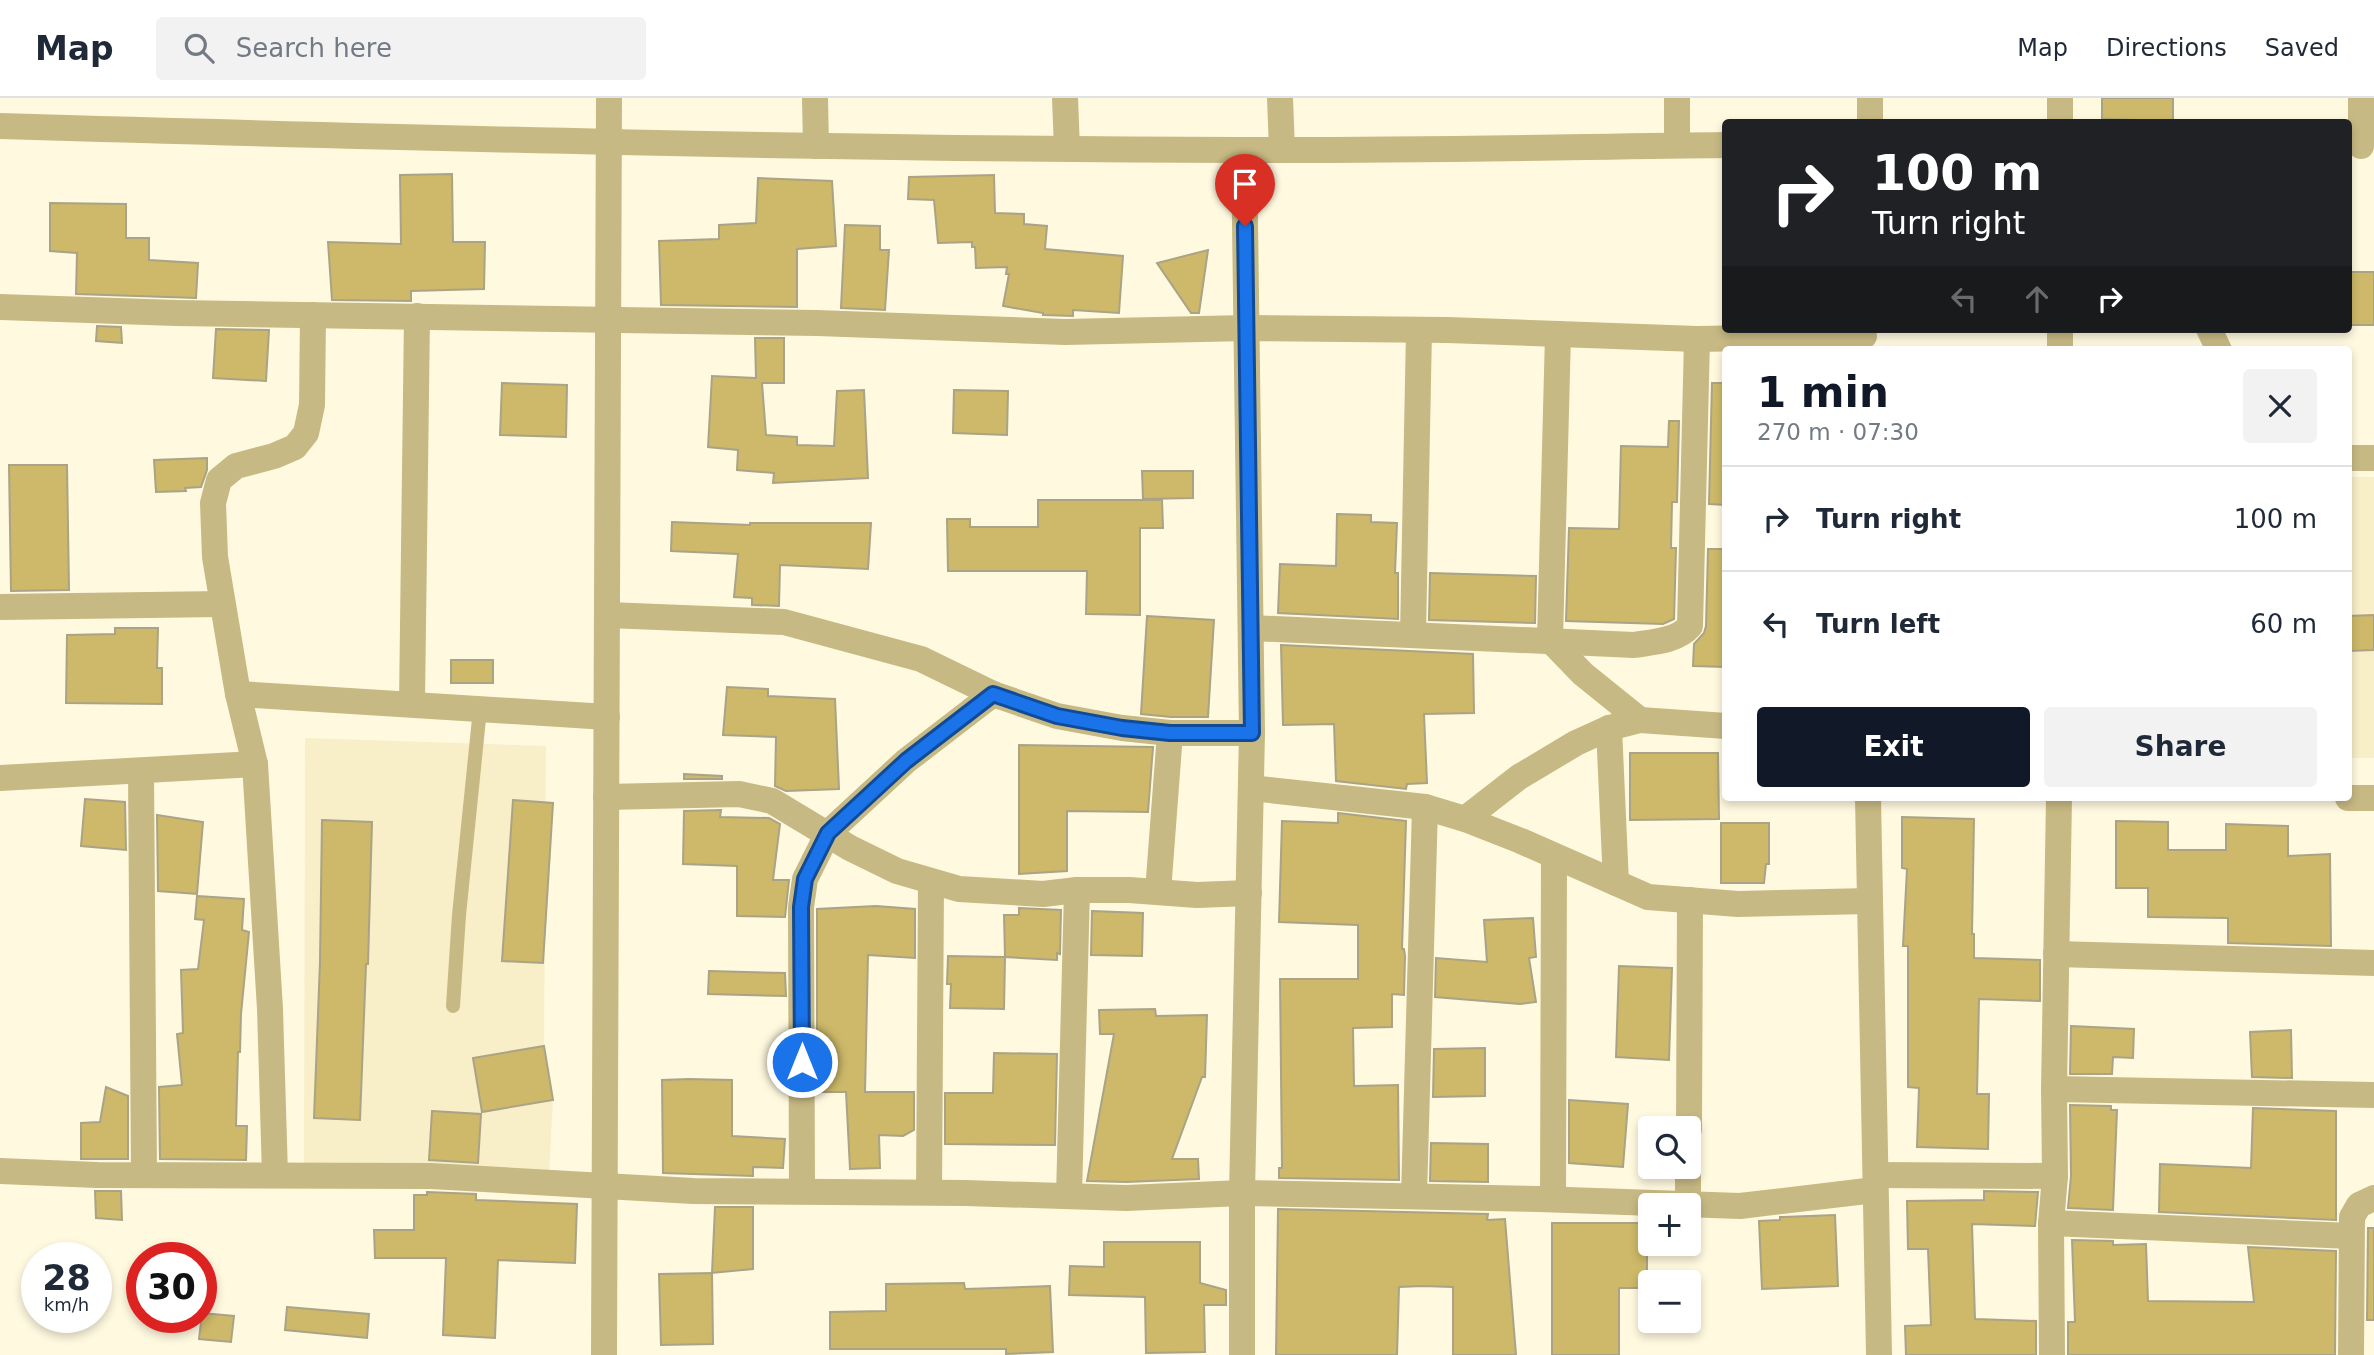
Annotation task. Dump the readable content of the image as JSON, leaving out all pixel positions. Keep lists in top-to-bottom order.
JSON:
{
  "page": {
    "header": "Map",
    "search": "Search here",
    "nav": ["Map", "Directions", "Saved"],
    "turn": ["100 m", "Turn right"],
    "heading": ["1 min", "270 m · 07:30"],
    "list": [
      {
        "name": "Turn right",
        "value": "100 m"
      },
      {
        "name": "Turn left",
        "value": "60 m"
      }
    ],
    "buttons": ["Exit", "Share"],
    "map_buttons": ["+", "−"],
    "speed": "28 km/h",
    "limit": "30"
  }
}
